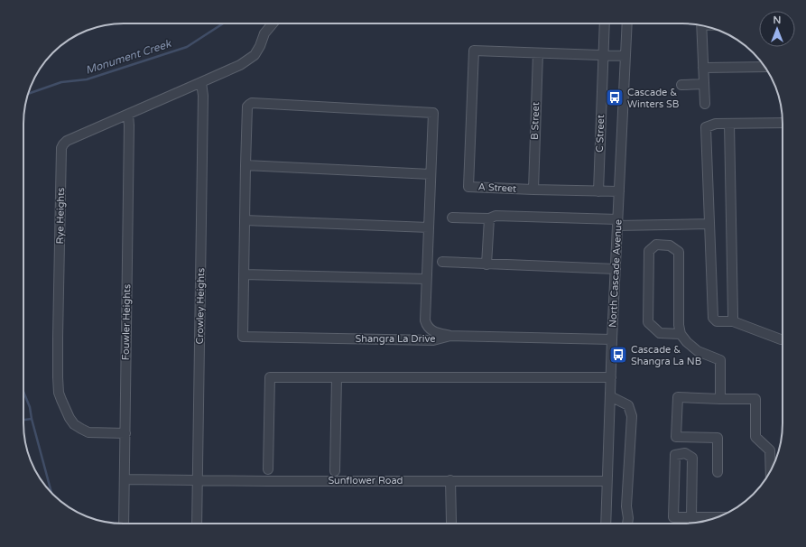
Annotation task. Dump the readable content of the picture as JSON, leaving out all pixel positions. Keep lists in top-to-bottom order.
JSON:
{
  "streets": {
    "street": [
      "B Street",
      "C Street",
      "A Street",
      "Rye Heights",
      "North Cascade Avenue",
      "Crowley Heights",
      "Fouwler Heights",
      "Shangra La Drive",
      "Sunflower Road"
    ]
  },
  "crossings": [
    ["B Street", "A Street"],
    ["C Street", "A Street"],
    ["A Street", "North Cascade Avenue"],
    ["Rye Heights", "Crowley Heights"],
    ["Rye Heights", "Fouwler Heights"],
    ["North Cascade Avenue", "Shangra La Drive"],
    ["North Cascade Avenue", "Sunflower Road"],
    ["Crowley Heights", "Sunflower Road"],
    ["Fouwler Heights", "Sunflower Road"]
  ],
  "water": ["Monument Creek"],
  "places": {
    "bus stop": ["Cascade & Winters SB", "Cascade & Shangra La NB"]
  },
  "north": "top"
}
